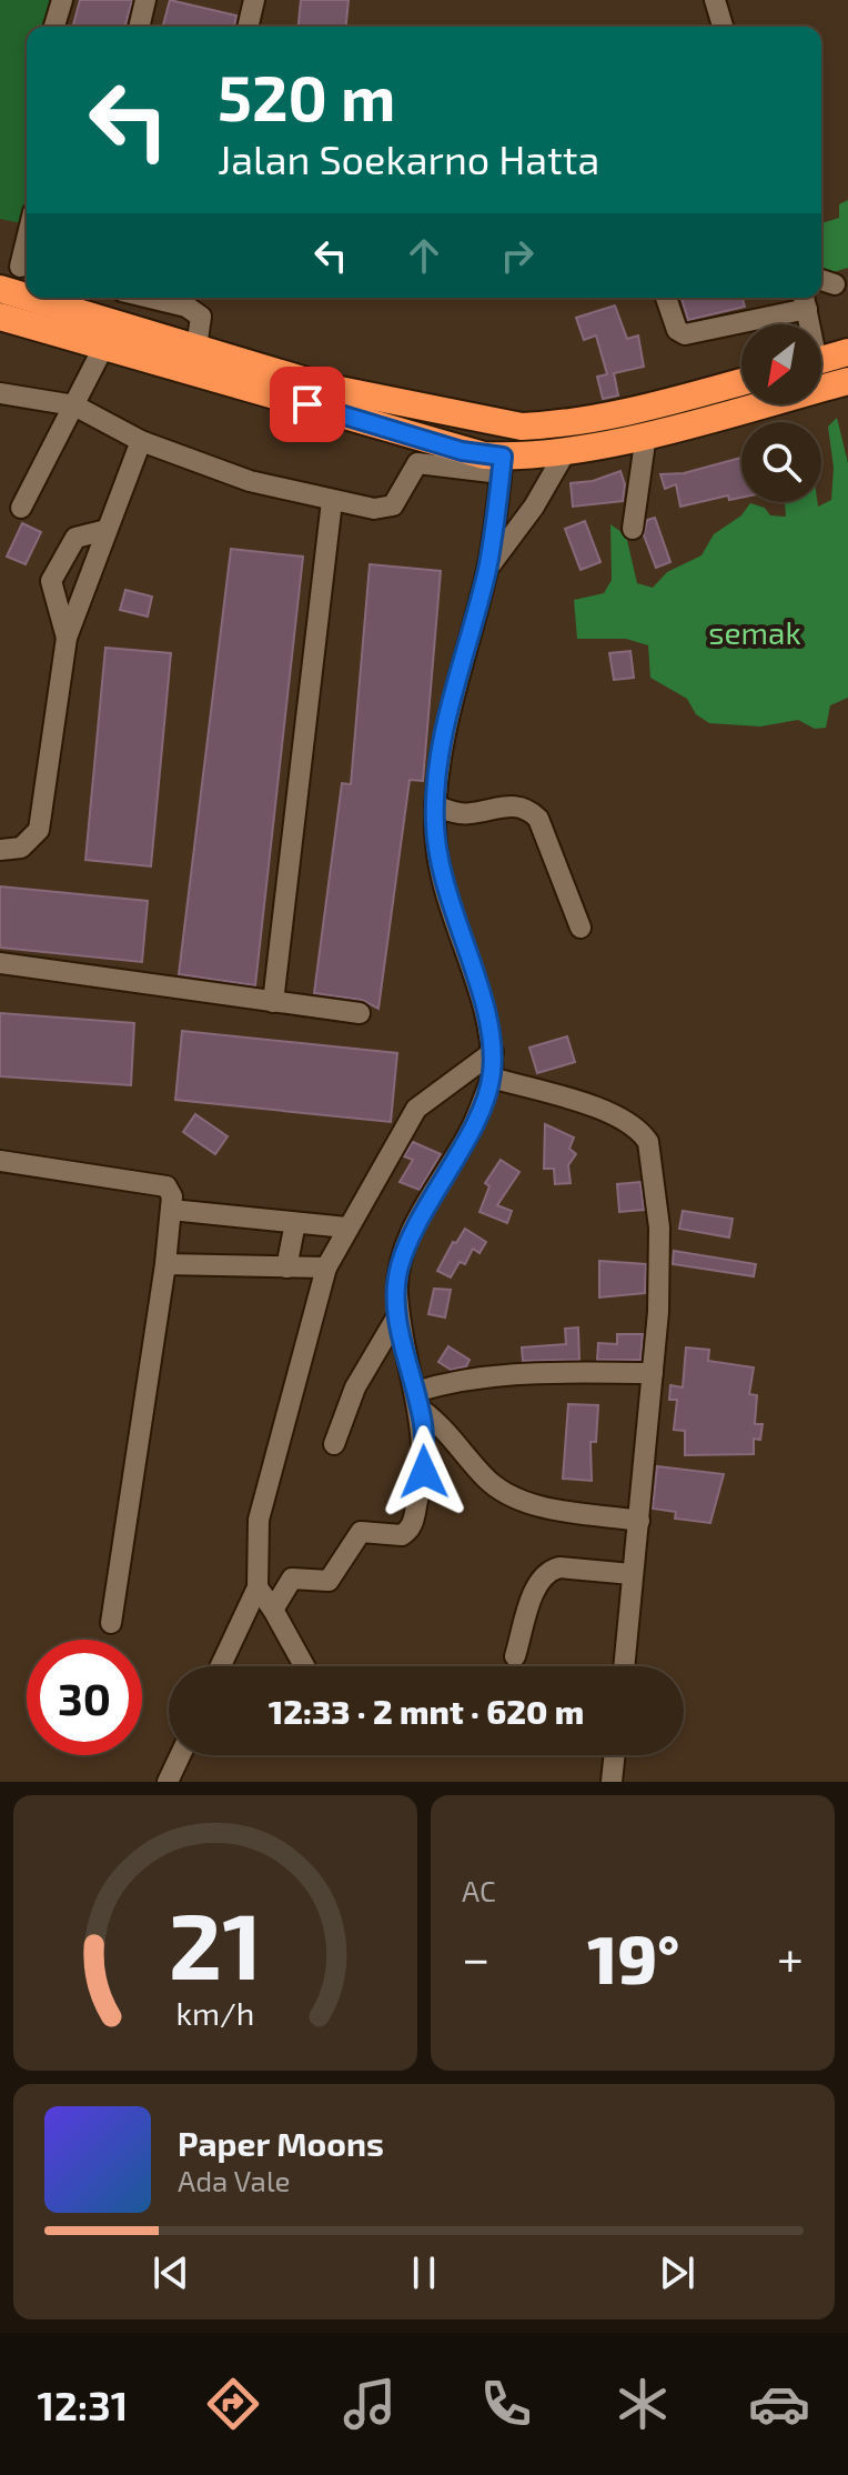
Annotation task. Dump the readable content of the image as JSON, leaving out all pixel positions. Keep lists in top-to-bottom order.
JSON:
{
  "parks": ["semak"],
  "north": "bottom left",
  "page": {
    "turn": ["520 m", "Jalan Soekarno Hatta"],
    "limit": "30",
    "trip": "12:33 · 2 mnt · 620 m",
    "tile": "AC",
    "heat": ["−", "19°", "+"],
    "song": ["Paper Moons", "Ada Vale"],
    "tabs": "12:31",
    "gauge": ["21", "km/h"]
  }
}
